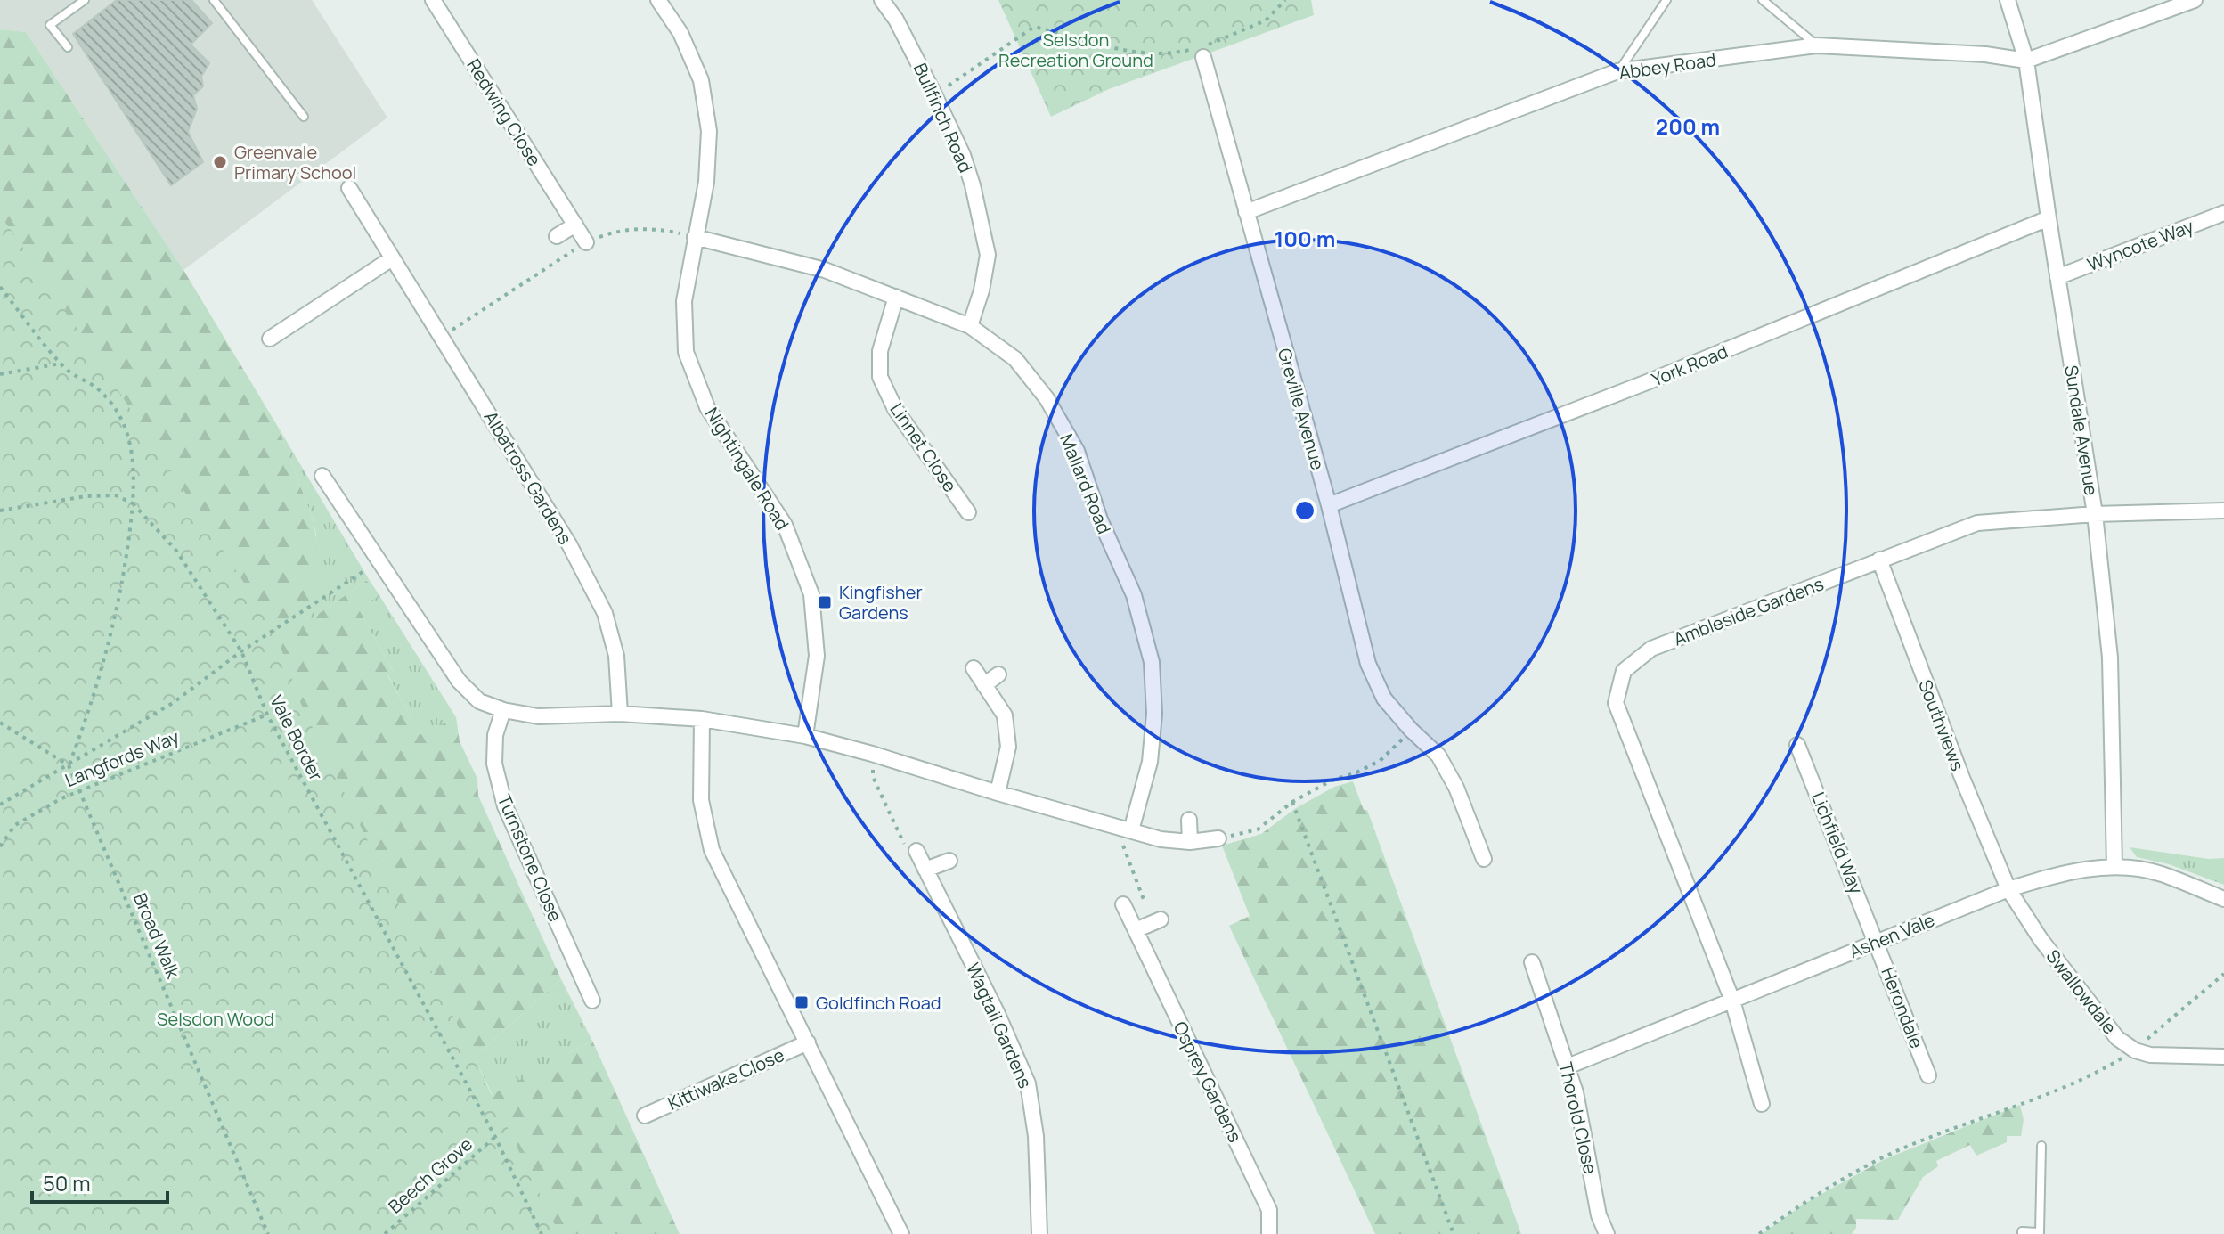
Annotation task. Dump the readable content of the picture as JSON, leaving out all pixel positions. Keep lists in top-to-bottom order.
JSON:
{
  "streets": {
    "street": [
      "Abbey Road",
      "Redwing Close",
      "Bullfinch Road",
      "Wyncote Way",
      "York Road",
      "Greville Avenue",
      "Sundale Avenue",
      "Linnet Close",
      "Nightingale Road",
      "Albatross Gardens",
      "Mallard Road",
      "Ambleside Gardens",
      "Southviews",
      "Lichfield Way",
      "Turnstone Close",
      "Ashen Vale",
      "Swallowdale",
      "Herondale",
      "Wagtail Gardens",
      "Kittiwake Close",
      "Osprey Gardens",
      "Thorold Close"
    ],
    "path": [
      "Vale Border",
      "Langfords Way",
      "Broad Walk",
      "Beech Grove"
    ]
  },
  "crossings": [
    ["Abbey Road", "Greville Avenue"],
    ["Abbey Road", "Sundale Avenue"],
    ["Bullfinch Road", "Mallard Road"],
    ["Wyncote Way", "Sundale Avenue"],
    ["York Road", "Greville Avenue"],
    ["York Road", "Sundale Avenue"],
    ["Sundale Avenue", "Ambleside Gardens"],
    ["Sundale Avenue", "Ashen Vale"],
    ["Linnet Close", "Mallard Road"],
    ["Nightingale Road", "Mallard Road"],
    ["Ambleside Gardens", "Southviews"],
    ["Ambleside Gardens", "Ashen Vale"],
    ["Southviews", "Ashen Vale"],
    ["Southviews", "Swallowdale"],
    ["Vale Border", "Langfords Way"],
    ["Vale Border", "Beech Grove"],
    ["Langfords Way", "Broad Walk"],
    ["Lichfield Way", "Ashen Vale"],
    ["Lichfield Way", "Herondale"],
    ["Ashen Vale", "Swallowdale"],
    ["Ashen Vale", "Herondale"],
    ["Ashen Vale", "Thorold Close"]
  ],
  "parks": ["Selsdon Recreation Ground", "Selsdon Wood"],
  "places": {
    "other": ["Greenvale Primary School"],
    "transit": ["Kingfisher Gardens", "Goldfinch Road"]
  },
  "scale_bar": "50 m",
  "rings": ["200 m", "100 m"]
}
